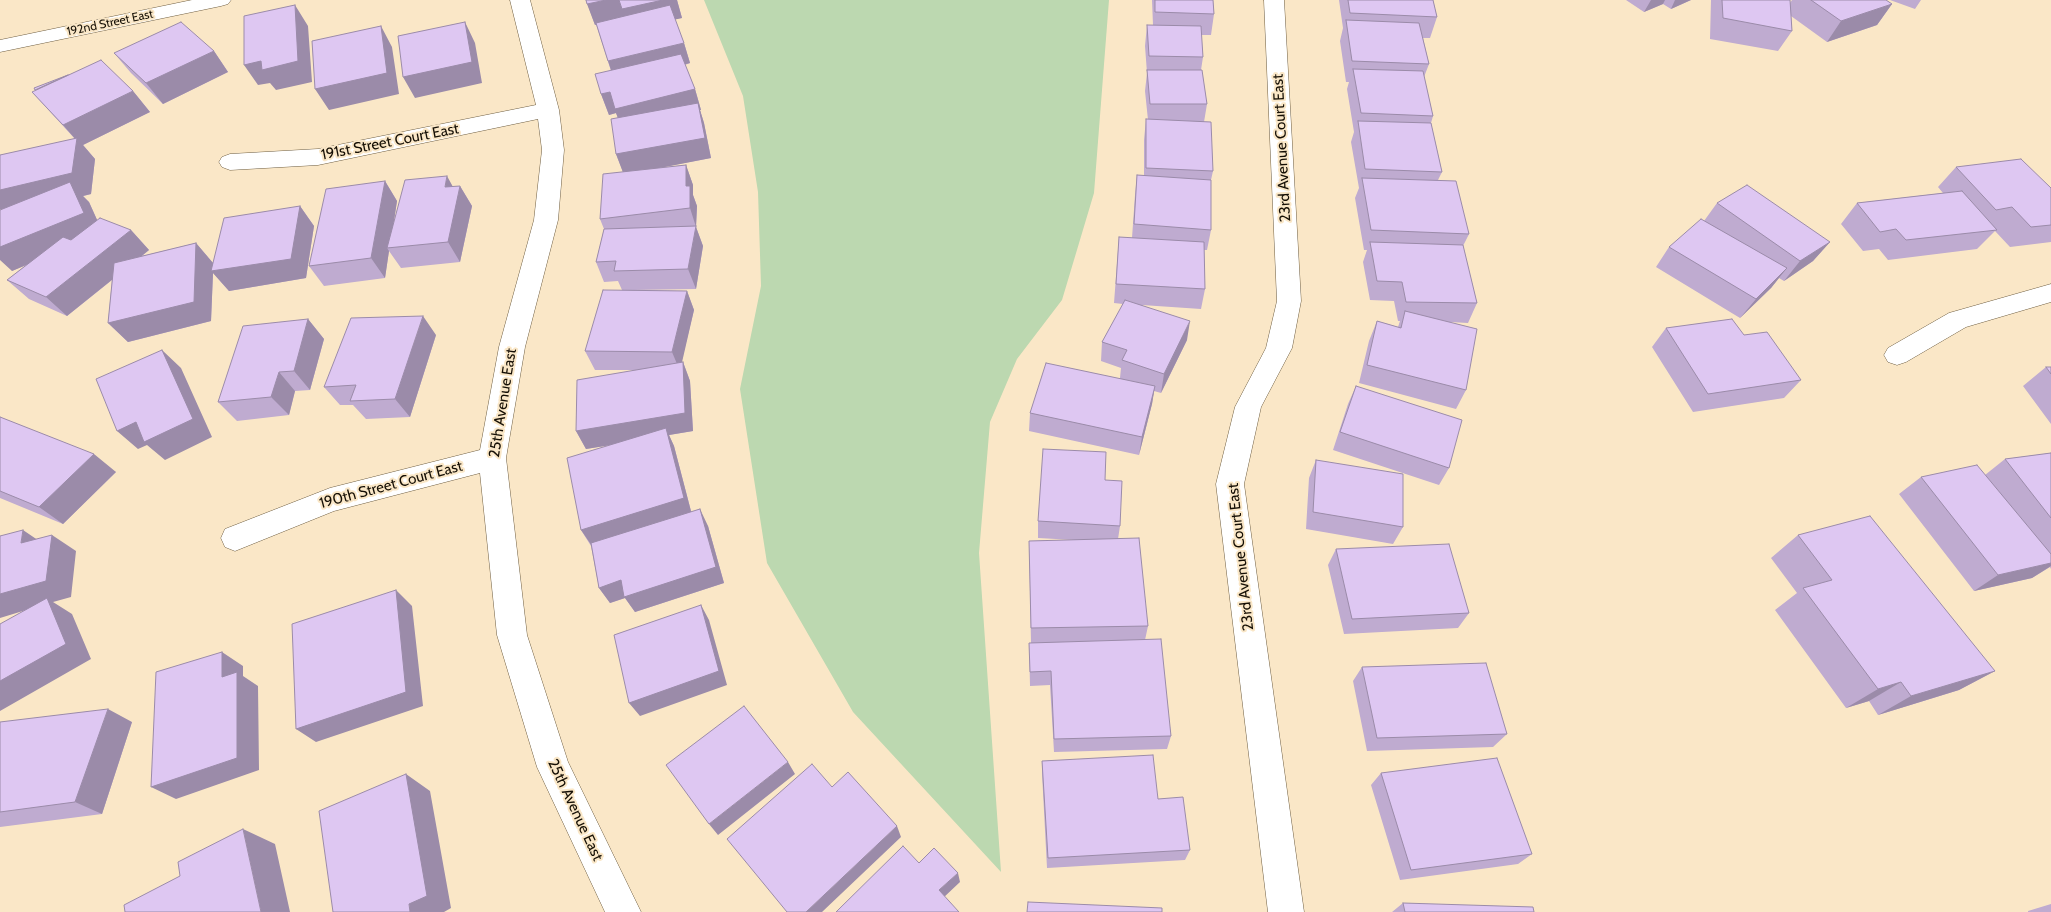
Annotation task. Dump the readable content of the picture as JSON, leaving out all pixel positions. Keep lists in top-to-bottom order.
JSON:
{
  "streets": {
    "street": [
      "192nd Street East",
      "191st Street Court East",
      "23rd Avenue Court East",
      "25th Avenue East",
      "190th Street Court East"
    ]
  },
  "crossings": [
    ["191st Street Court East", "25th Avenue East"],
    ["25th Avenue East", "190th Street Court East"]
  ]
}
